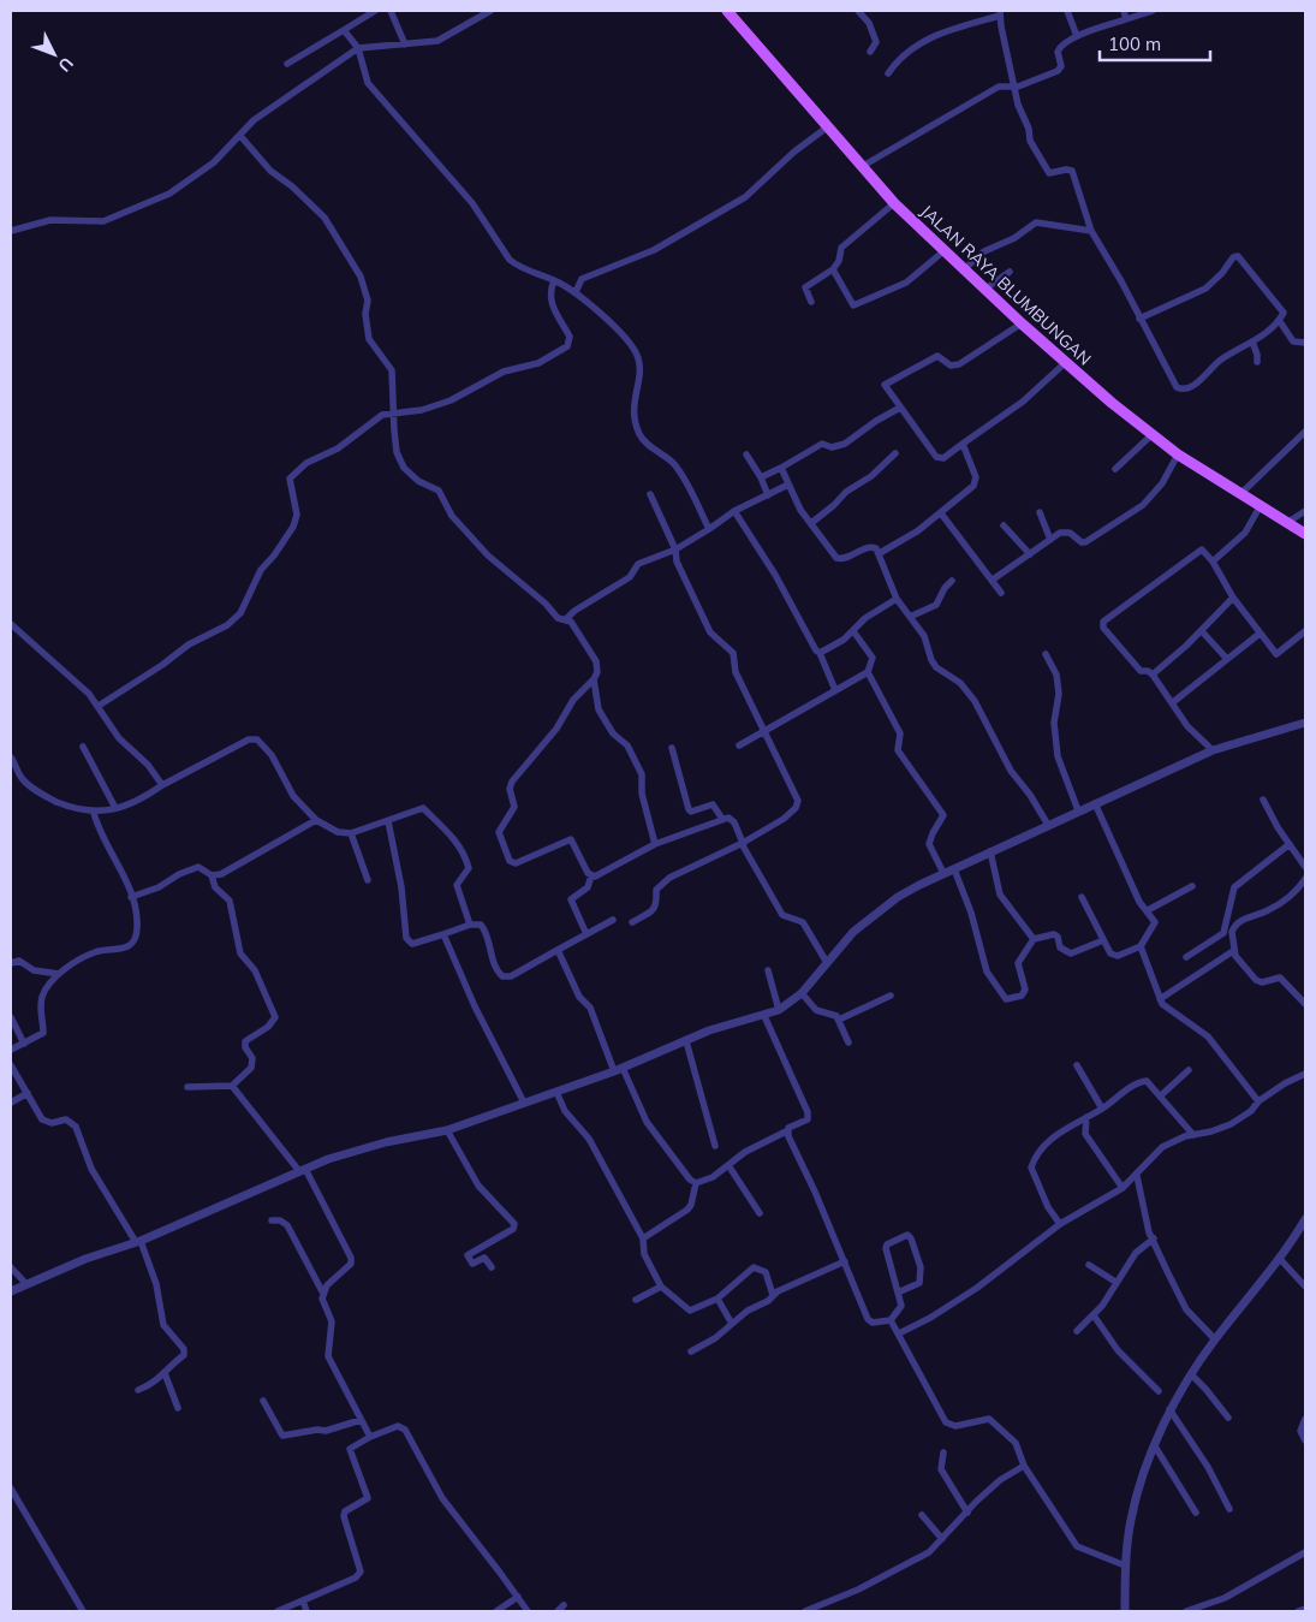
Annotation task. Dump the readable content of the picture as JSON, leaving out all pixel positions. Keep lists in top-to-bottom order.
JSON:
{
  "streets": {
    "main road": ["JALAN RAYA BLUMBUNGAN"]
  },
  "scale_bar": "100 m",
  "north": "bottom right"
}
